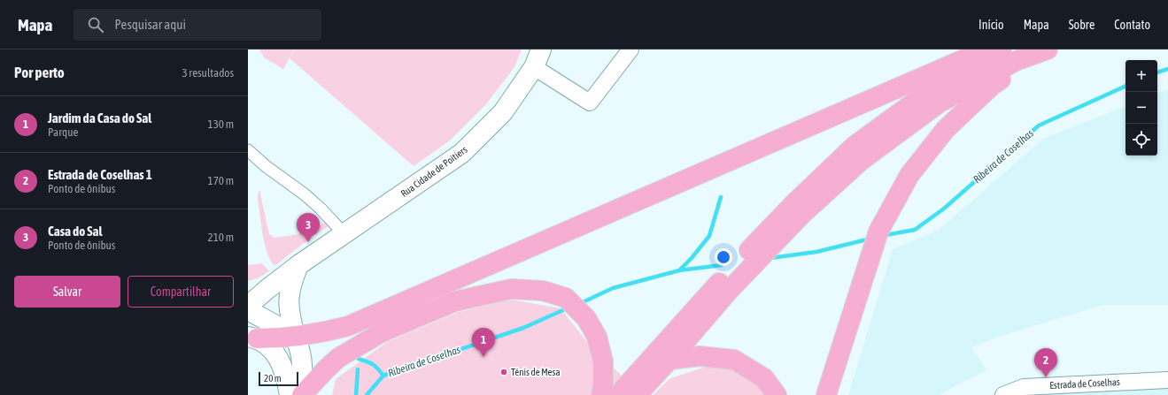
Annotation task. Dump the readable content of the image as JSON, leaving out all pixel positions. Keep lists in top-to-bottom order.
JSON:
{
  "streets": {
    "street": ["Rua Cidade de Poitiers", "Estrada de Coselhas"]
  },
  "water": ["Ribeira de Coselhas"],
  "places": ["Ténis de Mesa"],
  "scale_bar": "20 m",
  "page": {
    "header": "Mapa",
    "search": "Pesquisar aqui",
    "nav": [
      "Início",
      "Mapa",
      "Sobre",
      "Contato"
    ],
    "heading": ["Por perto", "3 resultados"],
    "map_buttons": ["+", "−"],
    "list": [
      {
        "mark": "1",
        "name": "Jardim da Casa do Sal",
        "note": "Parque",
        "value": "130 m"
      },
      {
        "mark": "2",
        "name": "Estrada de Coselhas 1",
        "note": "Ponto de ônibus",
        "value": "170 m"
      },
      {
        "mark": "3",
        "name": "Casa do Sal",
        "note": "Ponto de ônibus",
        "value": "210 m"
      }
    ],
    "pins": ["3", "1", "2"],
    "buttons": ["Salvar", "Compartilhar"],
    "scale": "20 m"
  }
}
